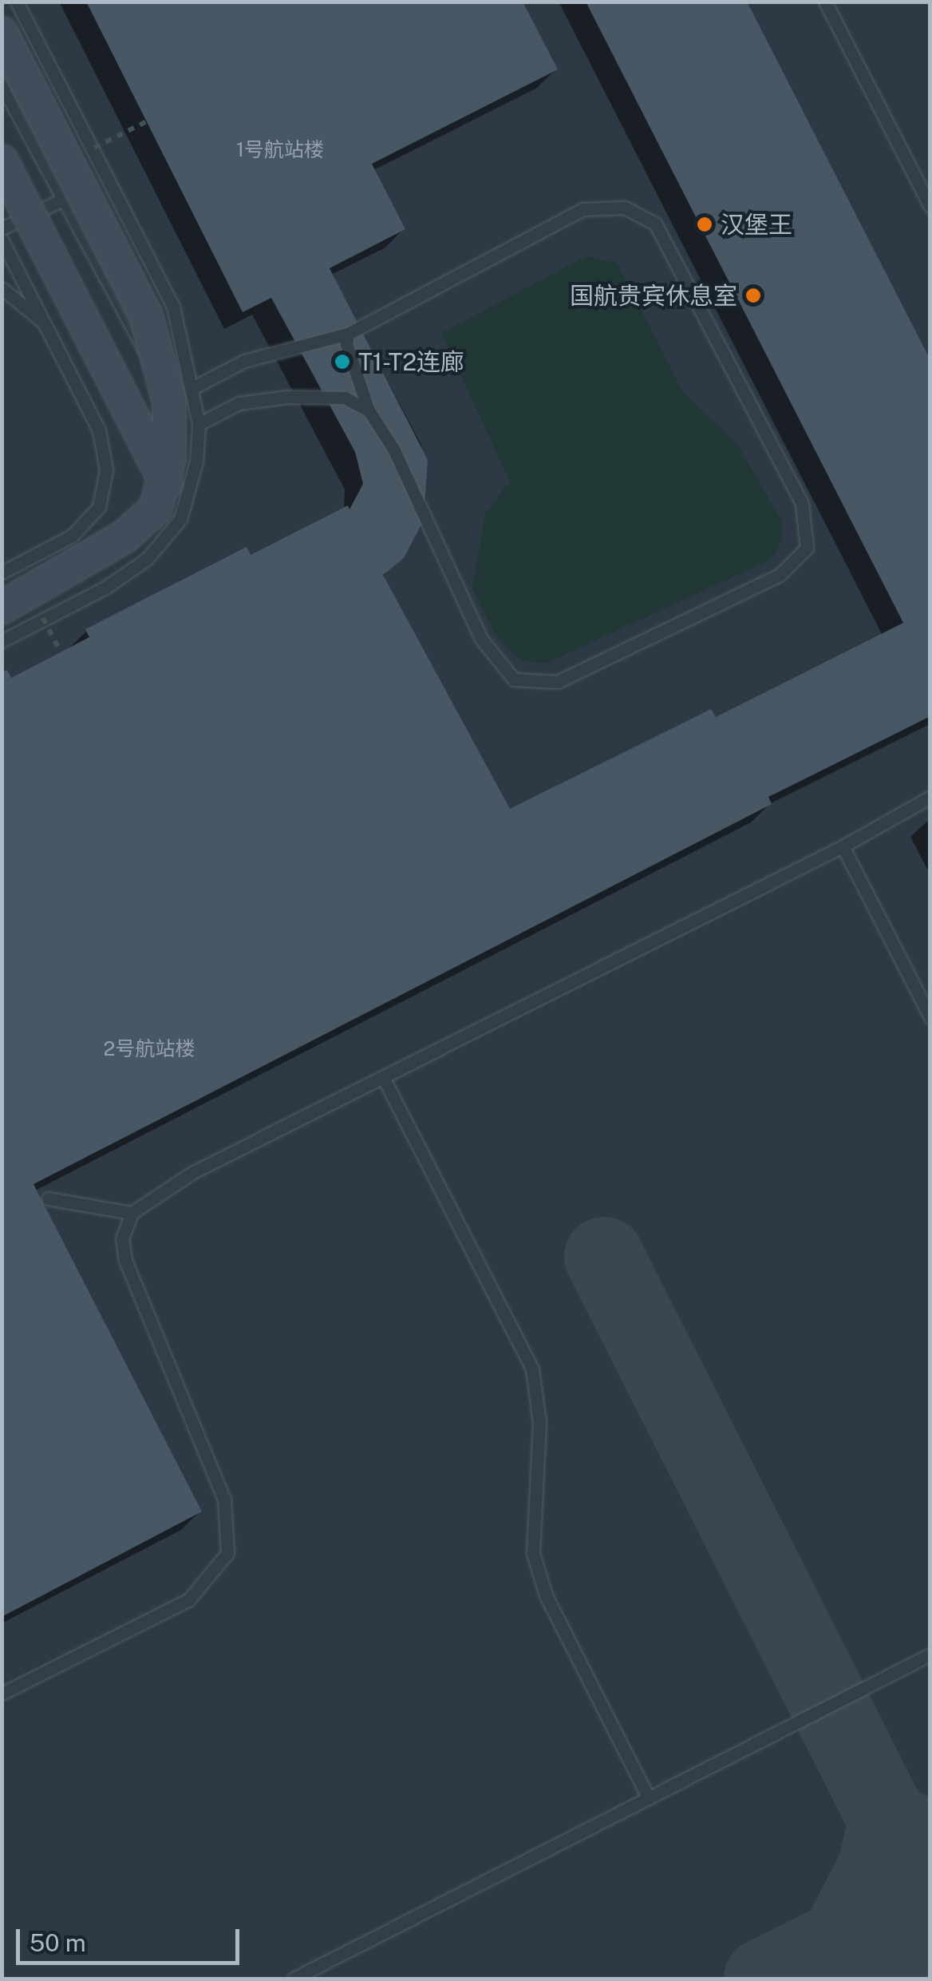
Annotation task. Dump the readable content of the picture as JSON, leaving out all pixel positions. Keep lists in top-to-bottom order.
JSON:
{
  "places": ["汉堡王", "国航贵宾休息室", "T1-T2连廊"],
  "house_numbers": ["1号航站楼", "2号航站楼"],
  "scale_bar": "50 m"
}
